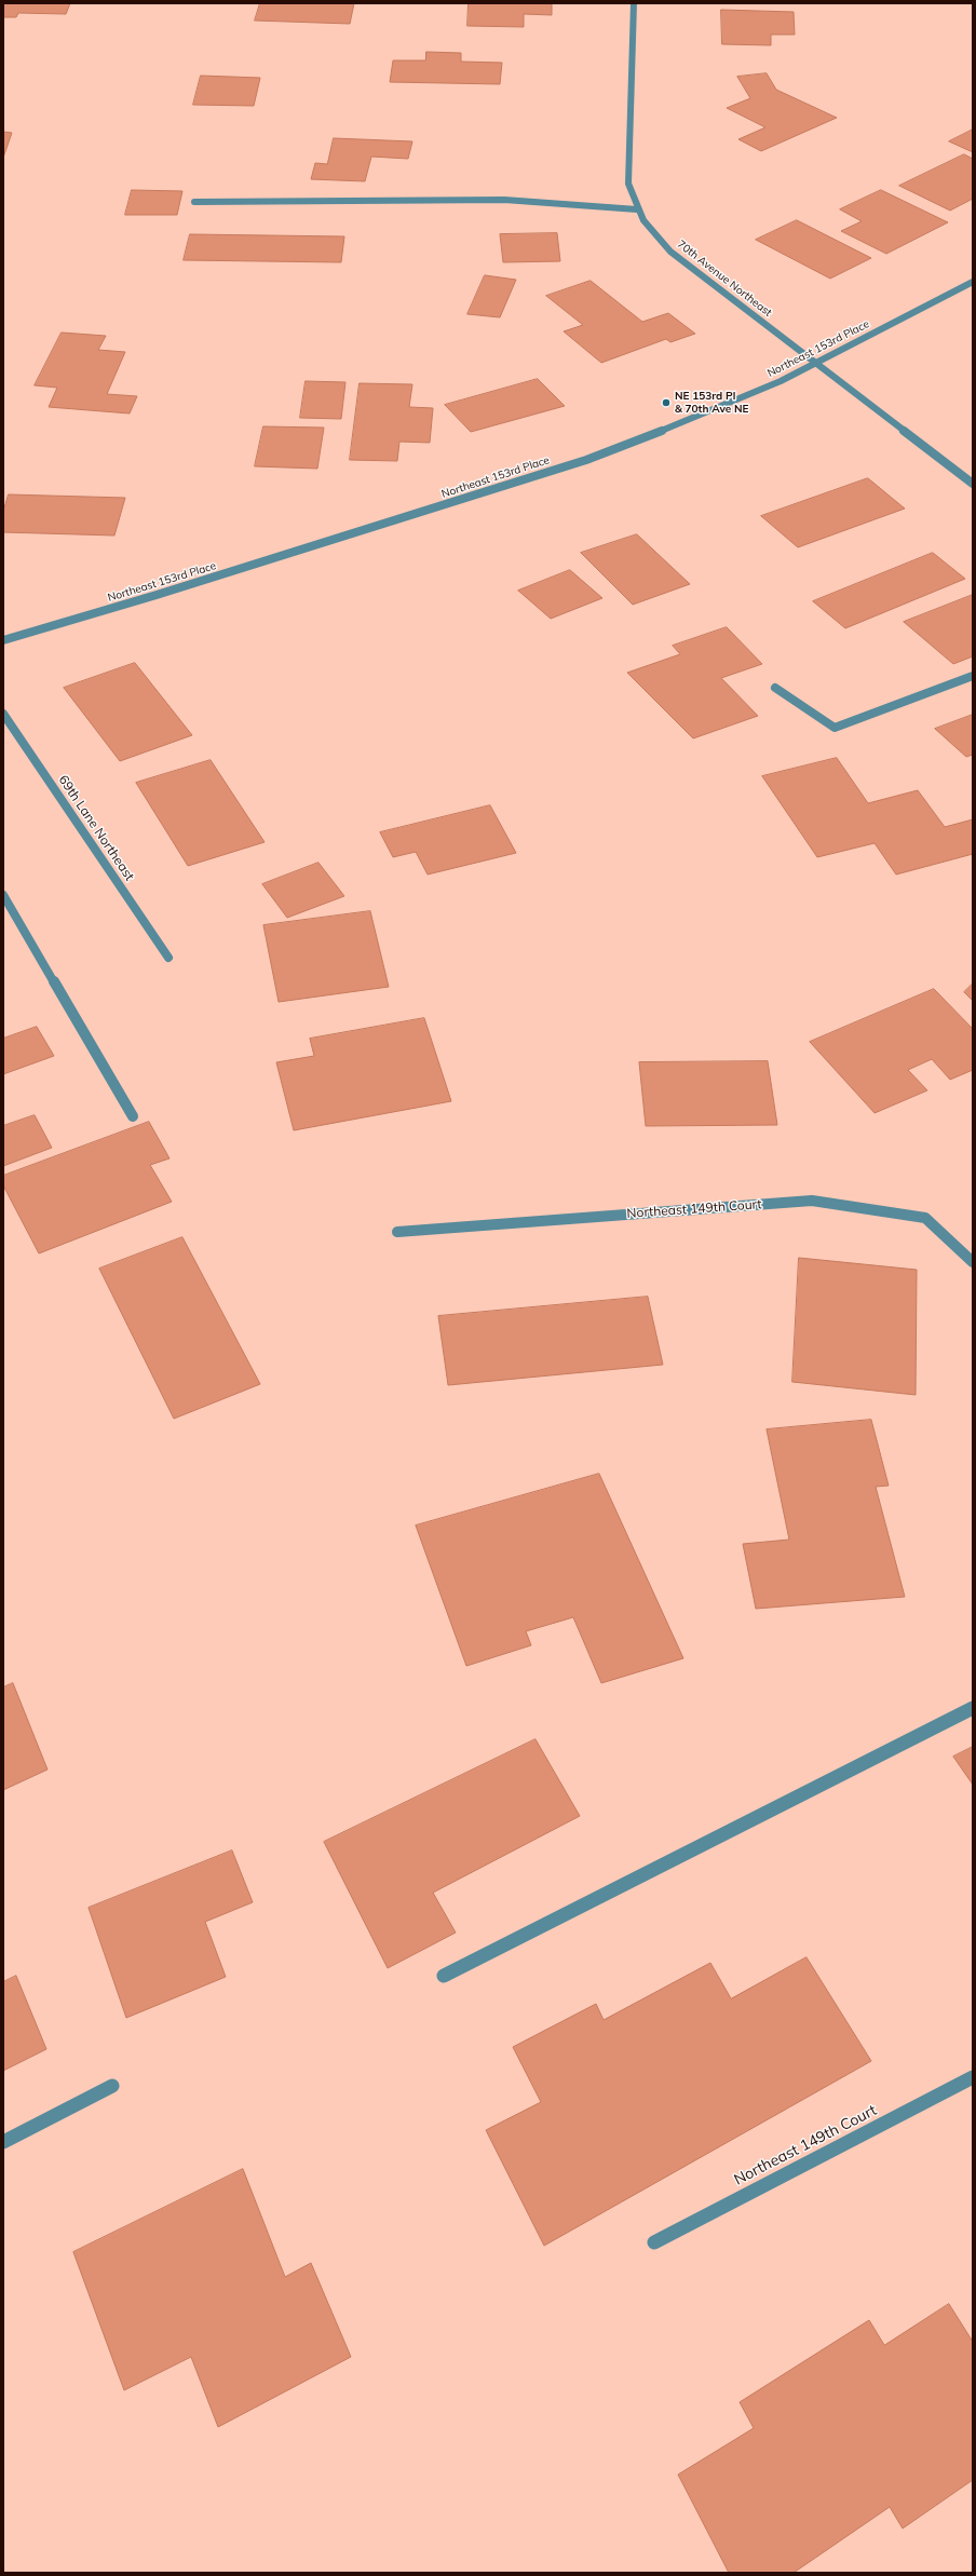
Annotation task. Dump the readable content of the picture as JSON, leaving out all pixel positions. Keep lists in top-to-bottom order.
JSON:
{
  "streets": {
    "street": [
      "70th Avenue Northeast",
      "Northeast 153rd Place",
      "69th Lane Northeast",
      "Northeast 149th Court"
    ]
  },
  "crossings": [
    ["70th Avenue Northeast", "Northeast 153rd Place"]
  ],
  "places": ["NE 153rd Pl & 70th Ave NE"]
}
